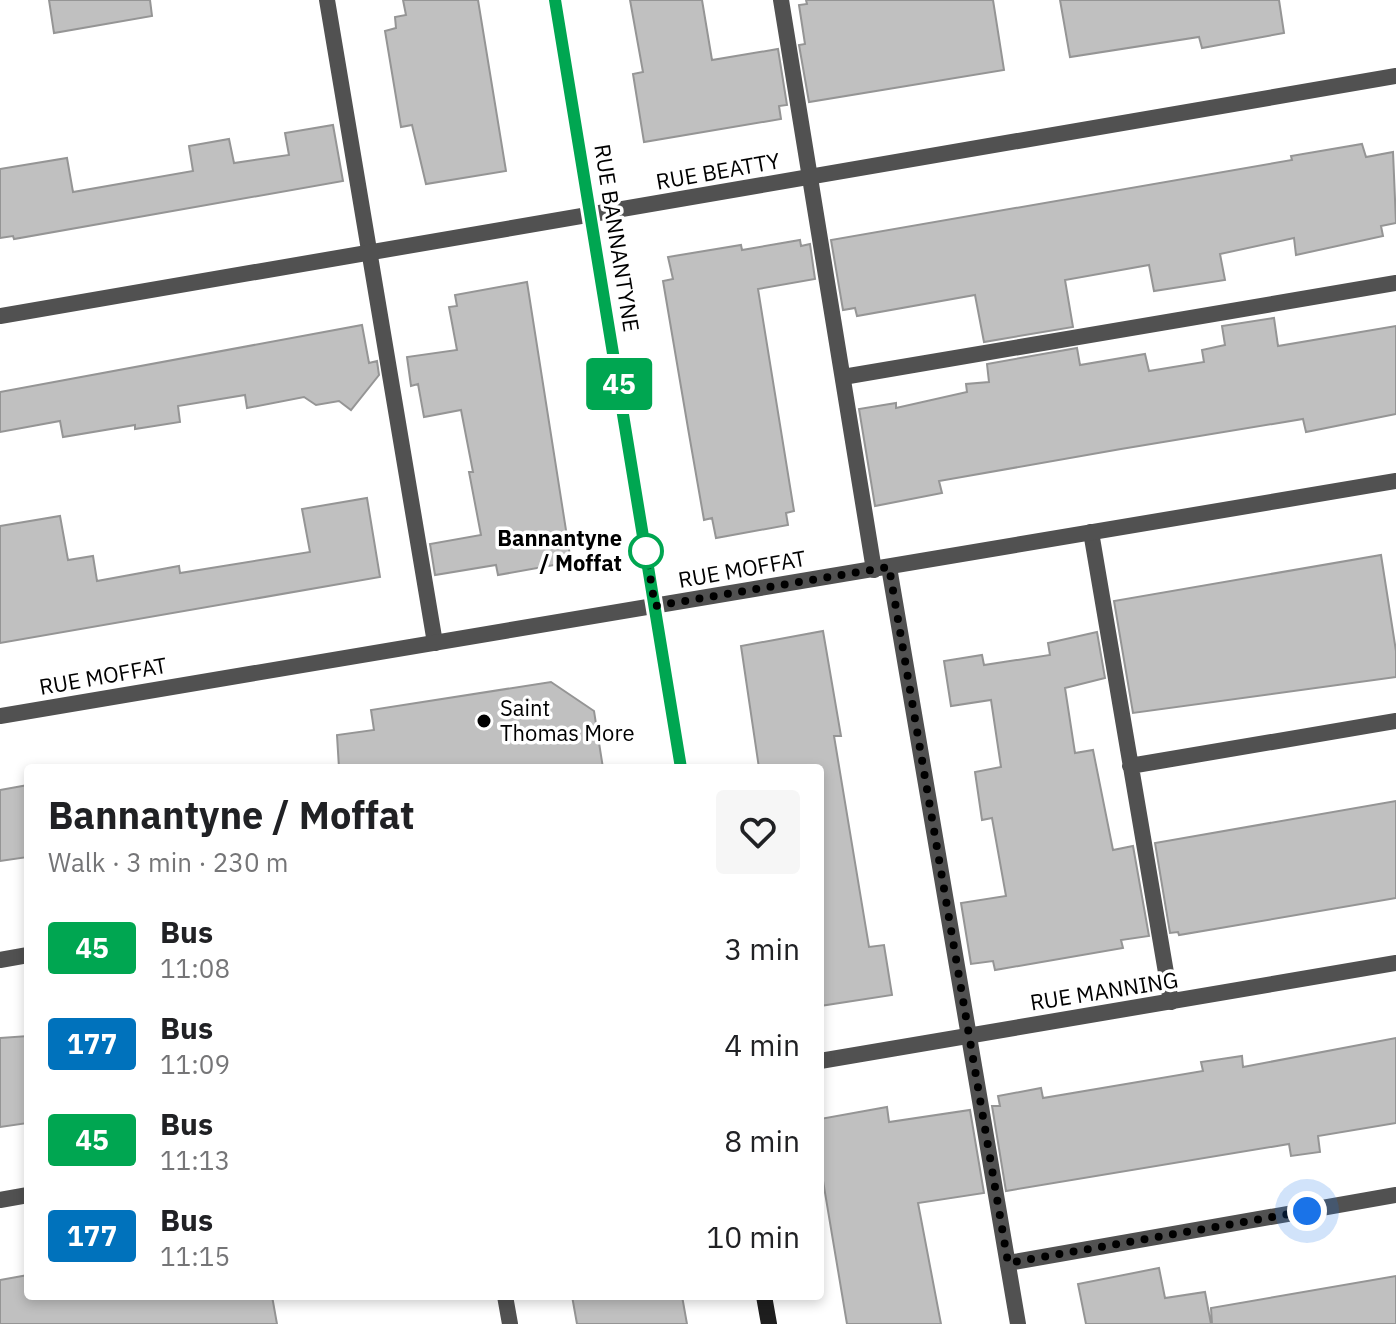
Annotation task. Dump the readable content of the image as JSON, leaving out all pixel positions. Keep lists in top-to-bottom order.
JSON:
{
  "streets": {
    "street": [
      "RUE BEATTY",
      "RUE BANNANTYNE",
      "RUE MOFFAT",
      "RUE MANNING"
    ]
  },
  "crossings": [
    ["RUE BEATTY", "RUE BANNANTYNE"],
    ["RUE BANNANTYNE", "RUE MOFFAT"]
  ],
  "places": ["Bannantyne / Moffat", "Saint Thomas More"],
  "lines": ["bus line 45"],
  "page": {
    "on_map": "45",
    "heading": ["Bannantyne / Moffat", "Walk · 3 min · 230 m"],
    "list": [
      {
        "mark": "45",
        "name": "Bus",
        "note": "11:08",
        "value": "3 min"
      },
      {
        "mark": "177",
        "name": "Bus",
        "note": "11:09",
        "value": "4 min"
      },
      {
        "mark": "45",
        "name": "Bus",
        "note": "11:13",
        "value": "8 min"
      },
      {
        "mark": "177",
        "name": "Bus",
        "note": "11:15",
        "value": "10 min"
      }
    ]
  }
}
